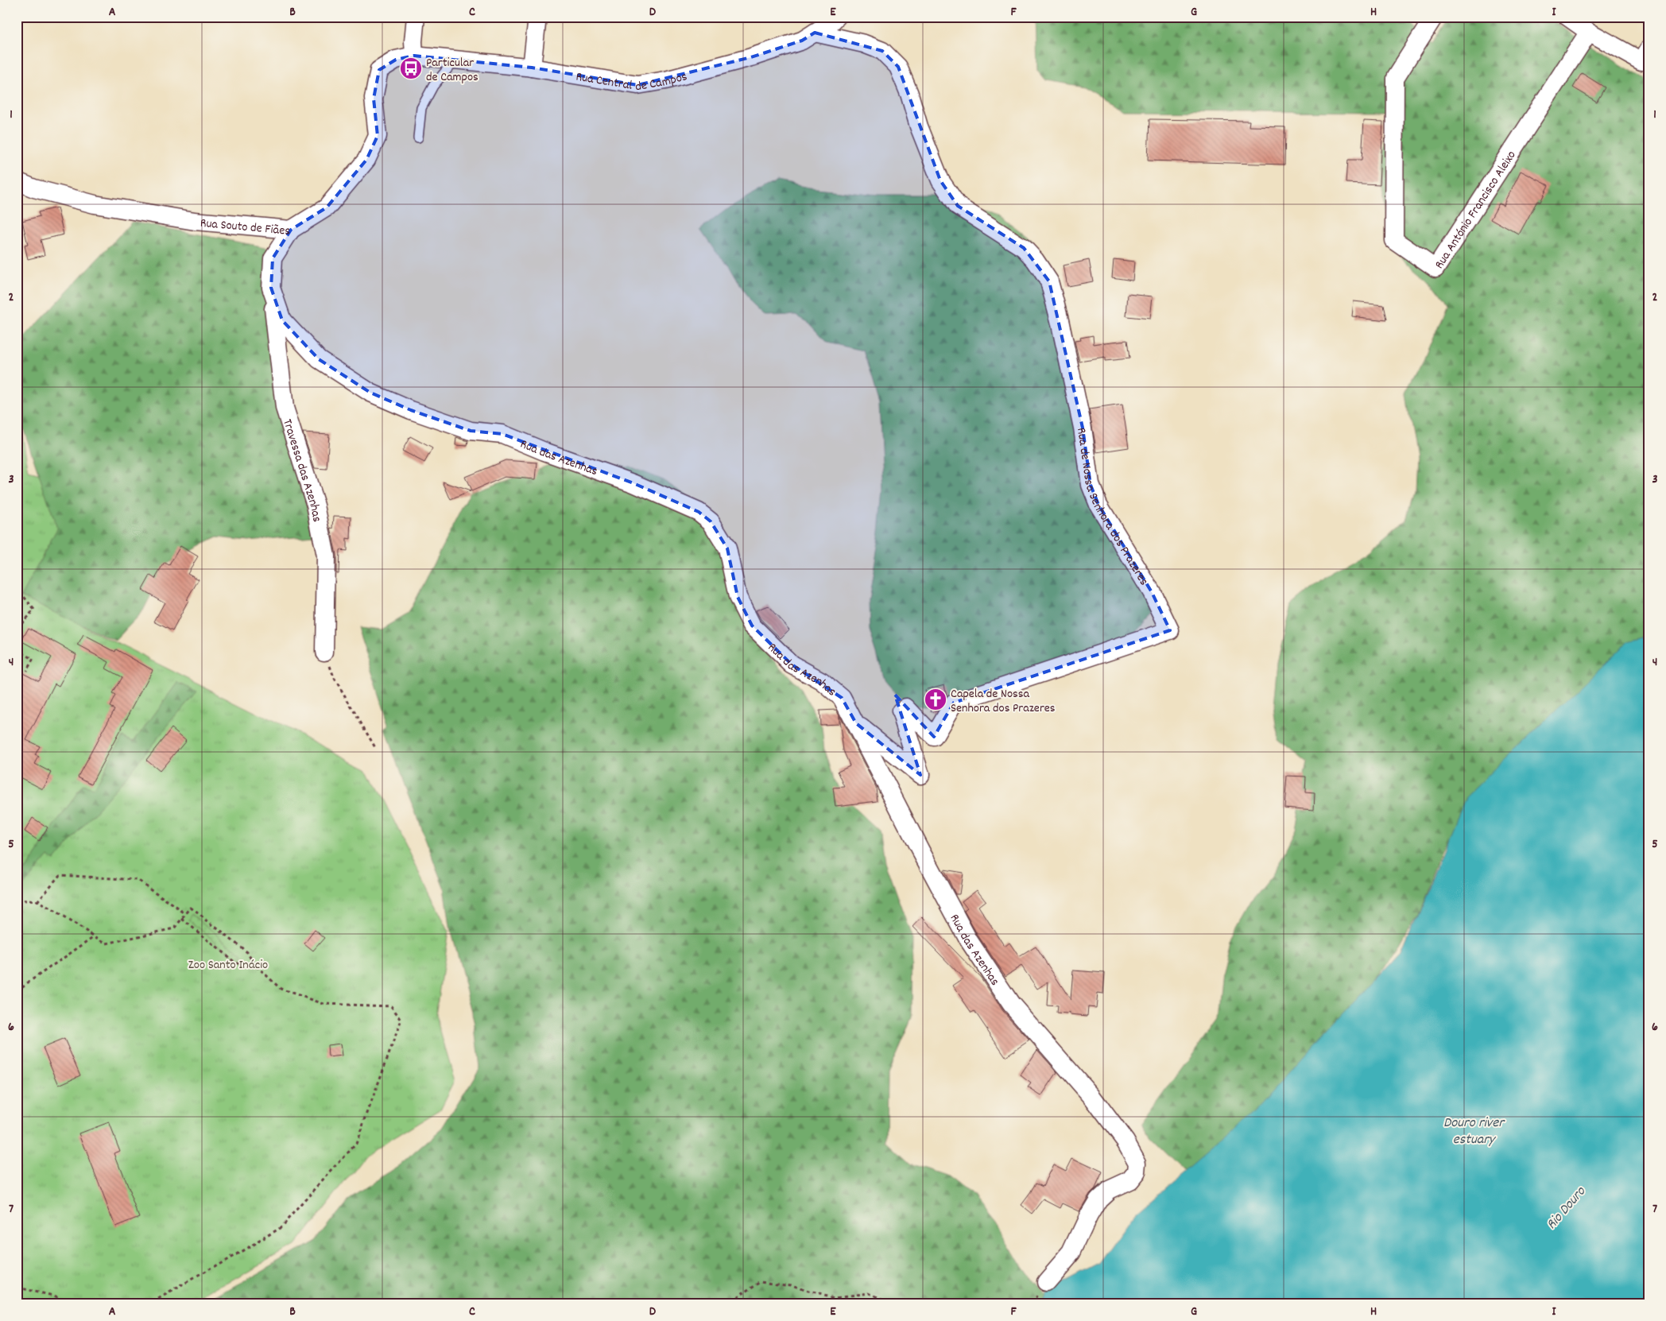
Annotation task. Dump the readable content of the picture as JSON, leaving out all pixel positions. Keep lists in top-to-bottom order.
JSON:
{
  "streets": {
    "street": [
      "Rua Central de Campos",
      "Rua António Francisco Aleixo",
      "Rua Souto de Fiães",
      "Rua das Azenhas",
      "Travessa das Azenhas",
      "Rua de Nossa Senhora dos Prazeres"
    ]
  },
  "crossings": [
    ["Rua Central de Campos", "Rua Souto de Fiães"],
    ["Rua Central de Campos", "Rua de Nossa Senhora dos Prazeres"],
    ["Rua Souto de Fiães", "Rua das Azenhas"],
    ["Rua das Azenhas", "Travessa das Azenhas"],
    ["Rua das Azenhas", "Rua de Nossa Senhora dos Prazeres"]
  ],
  "water": ["Douro river estuary", "Rio Douro"],
  "parks": ["Zoo Santo Inácio"],
  "places": {
    "bus stop": ["Particular de Campos"],
    "church": ["Capela de Nossa Senhora dos Prazeres"]
  },
  "grid": {
    "columns": [
      "A",
      "B",
      "C",
      "D",
      "E",
      "F",
      "G",
      "H",
      "I"
    ],
    "rows": [
      "1",
      "2",
      "3",
      "4",
      "5",
      "6",
      "7"
    ]
  }
}
